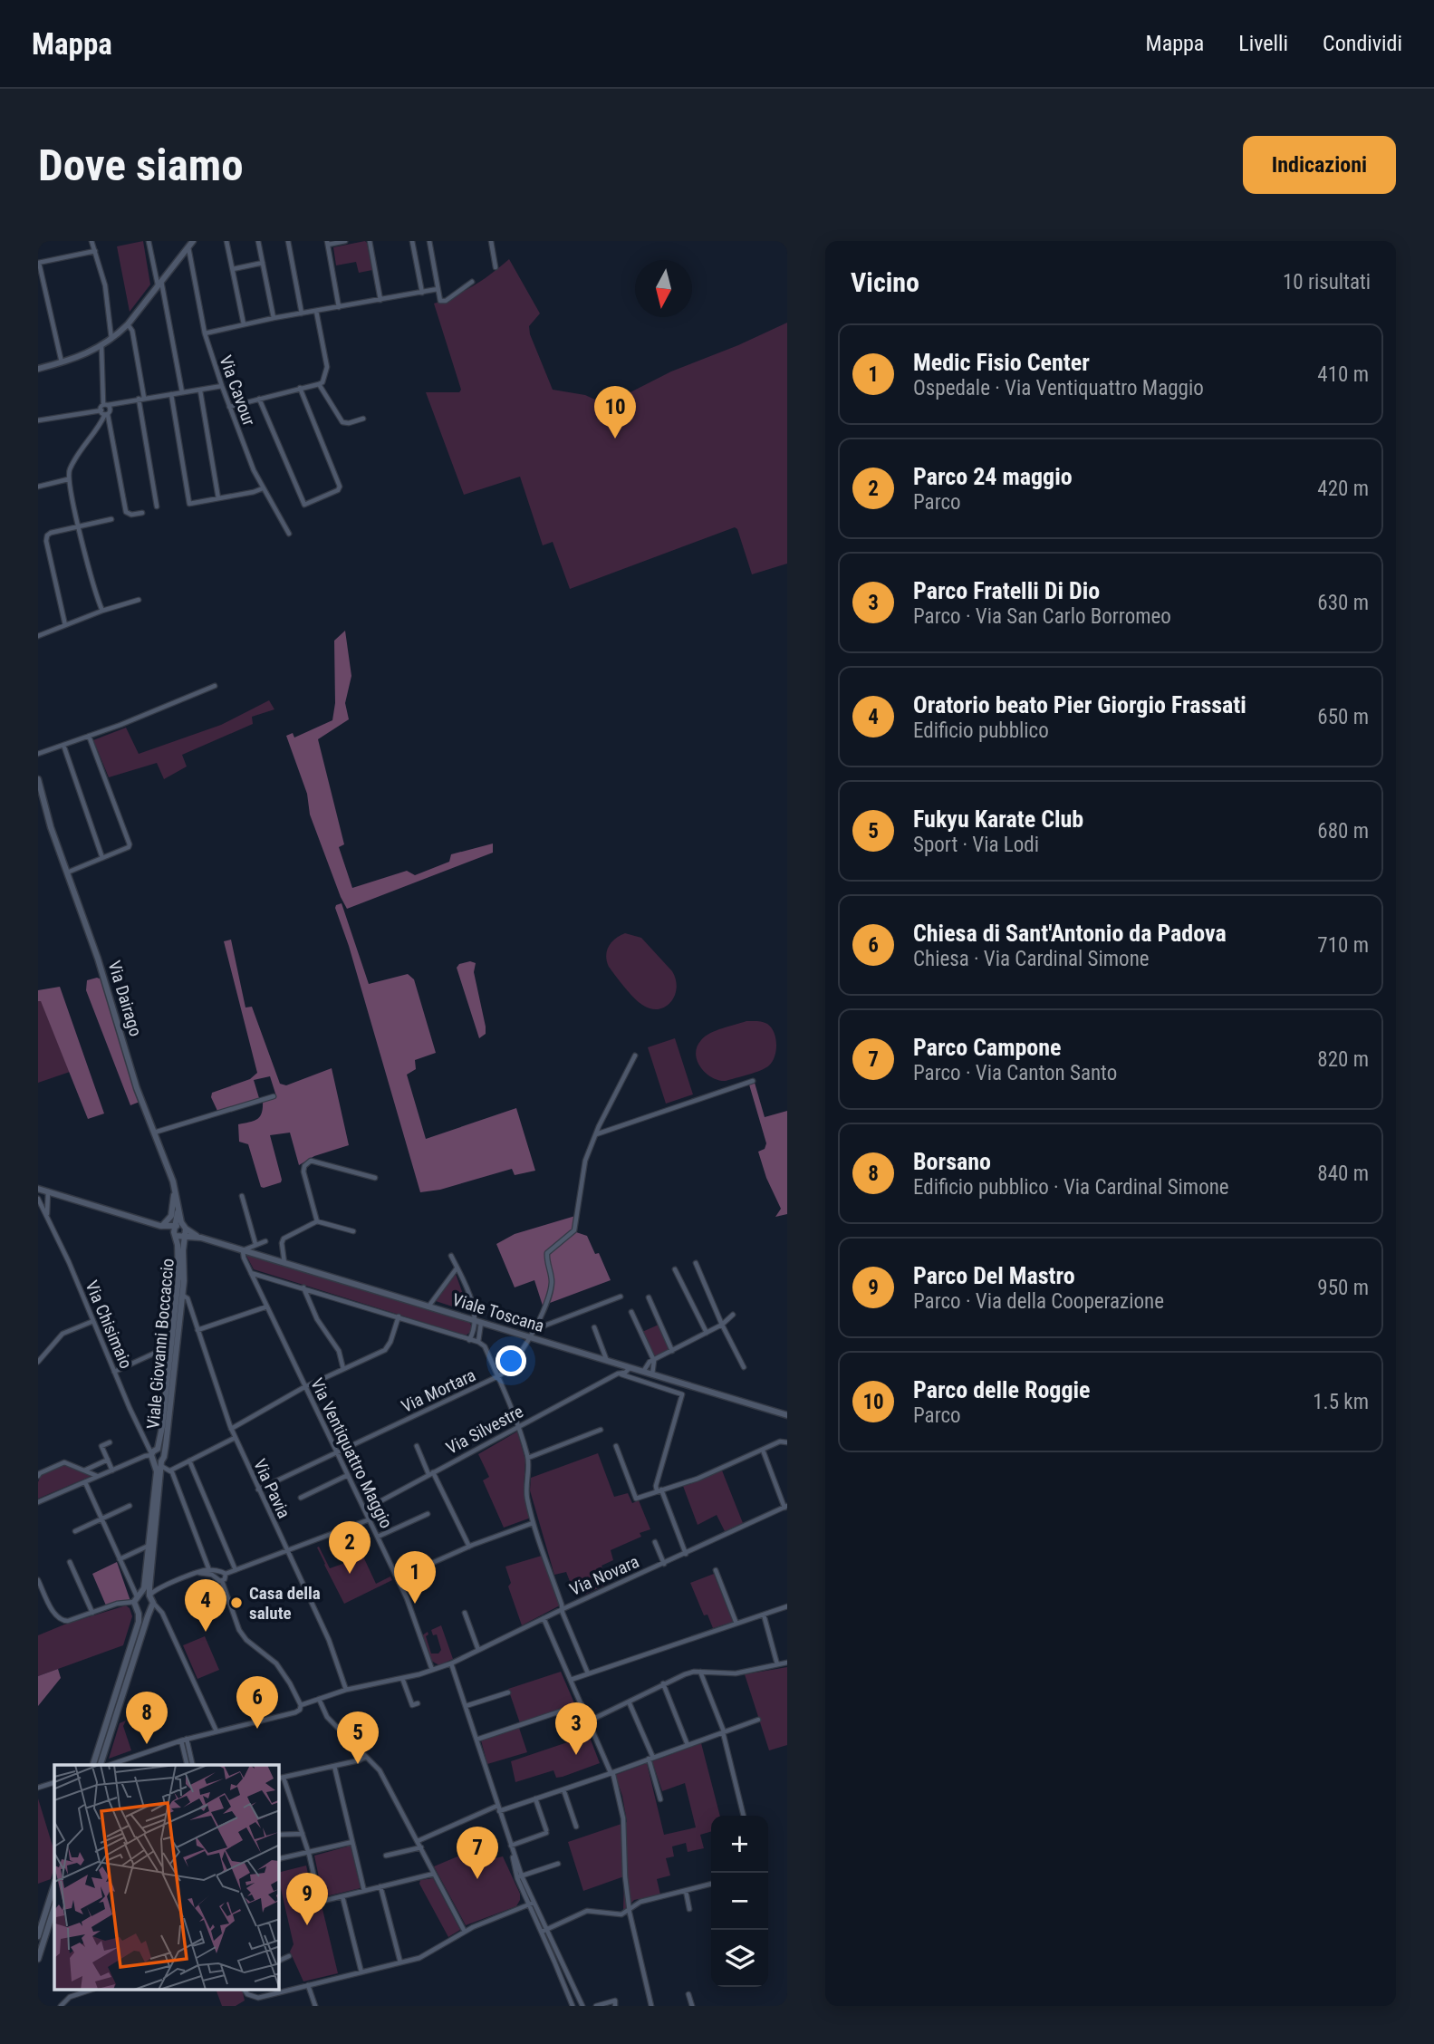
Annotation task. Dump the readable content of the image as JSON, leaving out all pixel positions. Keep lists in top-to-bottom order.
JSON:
{
  "streets": {
    "street": [
      "Via Cavour",
      "Via Dairago",
      "Viale Toscana",
      "Via Chisimaio",
      "Viale Giovanni Boccaccio",
      "Via Mortara",
      "Via Silvestre",
      "Via Ventiquattro Maggio",
      "Via Pavia",
      "Via Novara"
    ]
  },
  "crossings": [
    ["Via Dairago", "Viale Giovanni Boccaccio"],
    ["Viale Toscana", "Viale Giovanni Boccaccio"],
    ["Viale Toscana", "Via Mortara"],
    ["Viale Toscana", "Via Silvestre"],
    ["Viale Toscana", "Via Ventiquattro Maggio"],
    ["Via Chisimaio", "Viale Giovanni Boccaccio"],
    ["Viale Giovanni Boccaccio", "Via Pavia"],
    ["Via Mortara", "Via Ventiquattro Maggio"],
    ["Via Mortara", "Via Pavia"],
    ["Via Silvestre", "Via Ventiquattro Maggio"],
    ["Via Ventiquattro Maggio", "Via Novara"],
    ["Via Pavia", "Via Novara"]
  ],
  "places": ["Casa della salute"],
  "north": "bottom",
  "page": {
    "header": "Mappa",
    "nav": ["Mappa", "Livelli", "Condividi"],
    "buttons": "Indicazioni",
    "title": "Dove siamo",
    "heading": ["Vicino", "10 risultati"],
    "list": [
      {
        "mark": "1",
        "name": "Medic Fisio Center",
        "note": "Ospedale · Via Ventiquattro Maggio",
        "value": "410 m"
      },
      {
        "mark": "2",
        "name": "Parco 24 maggio",
        "note": "Parco",
        "value": "420 m"
      },
      {
        "mark": "3",
        "name": "Parco Fratelli Di Dio",
        "note": "Parco · Via San Carlo Borromeo",
        "value": "630 m"
      },
      {
        "mark": "4",
        "name": "Oratorio beato Pier Giorgio Frassati",
        "note": "Edificio pubblico",
        "value": "650 m"
      },
      {
        "mark": "5",
        "name": "Fukyu Karate Club",
        "note": "Sport · Via Lodi",
        "value": "680 m"
      },
      {
        "mark": "6",
        "name": "Chiesa di Sant'Antonio da Padova",
        "note": "Chiesa · Via Cardinal Simone",
        "value": "710 m"
      },
      {
        "mark": "7",
        "name": "Parco Campone",
        "note": "Parco · Via Canton Santo",
        "value": "820 m"
      },
      {
        "mark": "8",
        "name": "Borsano",
        "note": "Edificio pubblico · Via Cardinal Simone",
        "value": "840 m"
      },
      {
        "mark": "9",
        "name": "Parco Del Mastro",
        "note": "Parco · Via della Cooperazione",
        "value": "950 m"
      },
      {
        "mark": "10",
        "name": "Parco delle Roggie",
        "note": "Parco",
        "value": "1.5 km"
      }
    ],
    "pins": [
      "10",
      "2",
      "1",
      "4",
      "6",
      "8",
      "3",
      "5",
      "7",
      "9"
    ],
    "map_buttons": ["+", "−"]
  }
}
